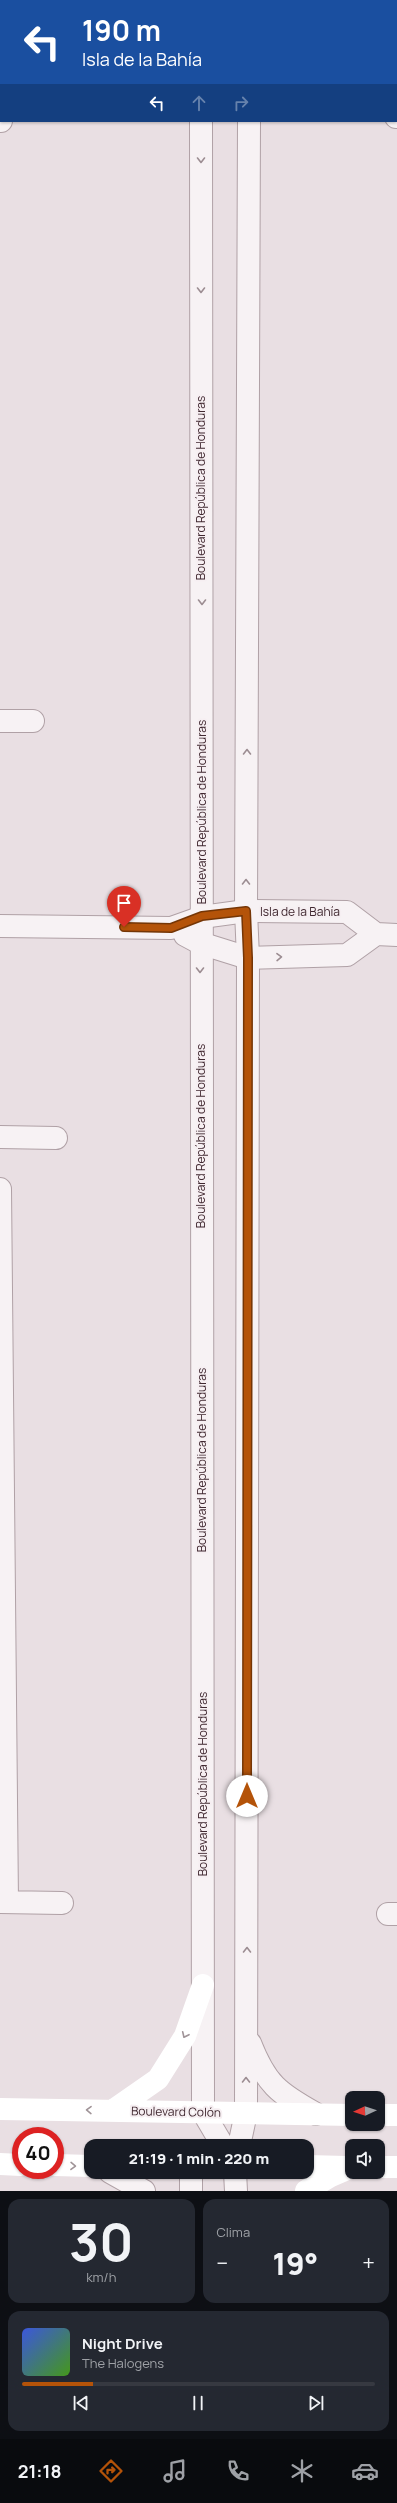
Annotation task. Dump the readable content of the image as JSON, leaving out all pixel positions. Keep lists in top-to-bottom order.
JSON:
{
  "streets": {
    "main road": ["Boulevard Colón"],
    "street": ["Boulevard República de Honduras", "Isla de la Bahía"]
  },
  "crossings": [
    ["Boulevard República de Honduras", "Isla de la Bahía"],
    ["Boulevard República de Honduras", "Boulevard Colón"]
  ],
  "north": "left",
  "page": {
    "turn": ["190 m", "Isla de la Bahía"],
    "limit": "40",
    "trip": "21:19 · 1 min · 220 m",
    "tile": [
      ["30", "km/h"],
      "Clima"
    ],
    "heat": ["−", "19°", "+"],
    "song": ["Night Drive", "The Halogens"],
    "tabs": "21:18"
  }
}
